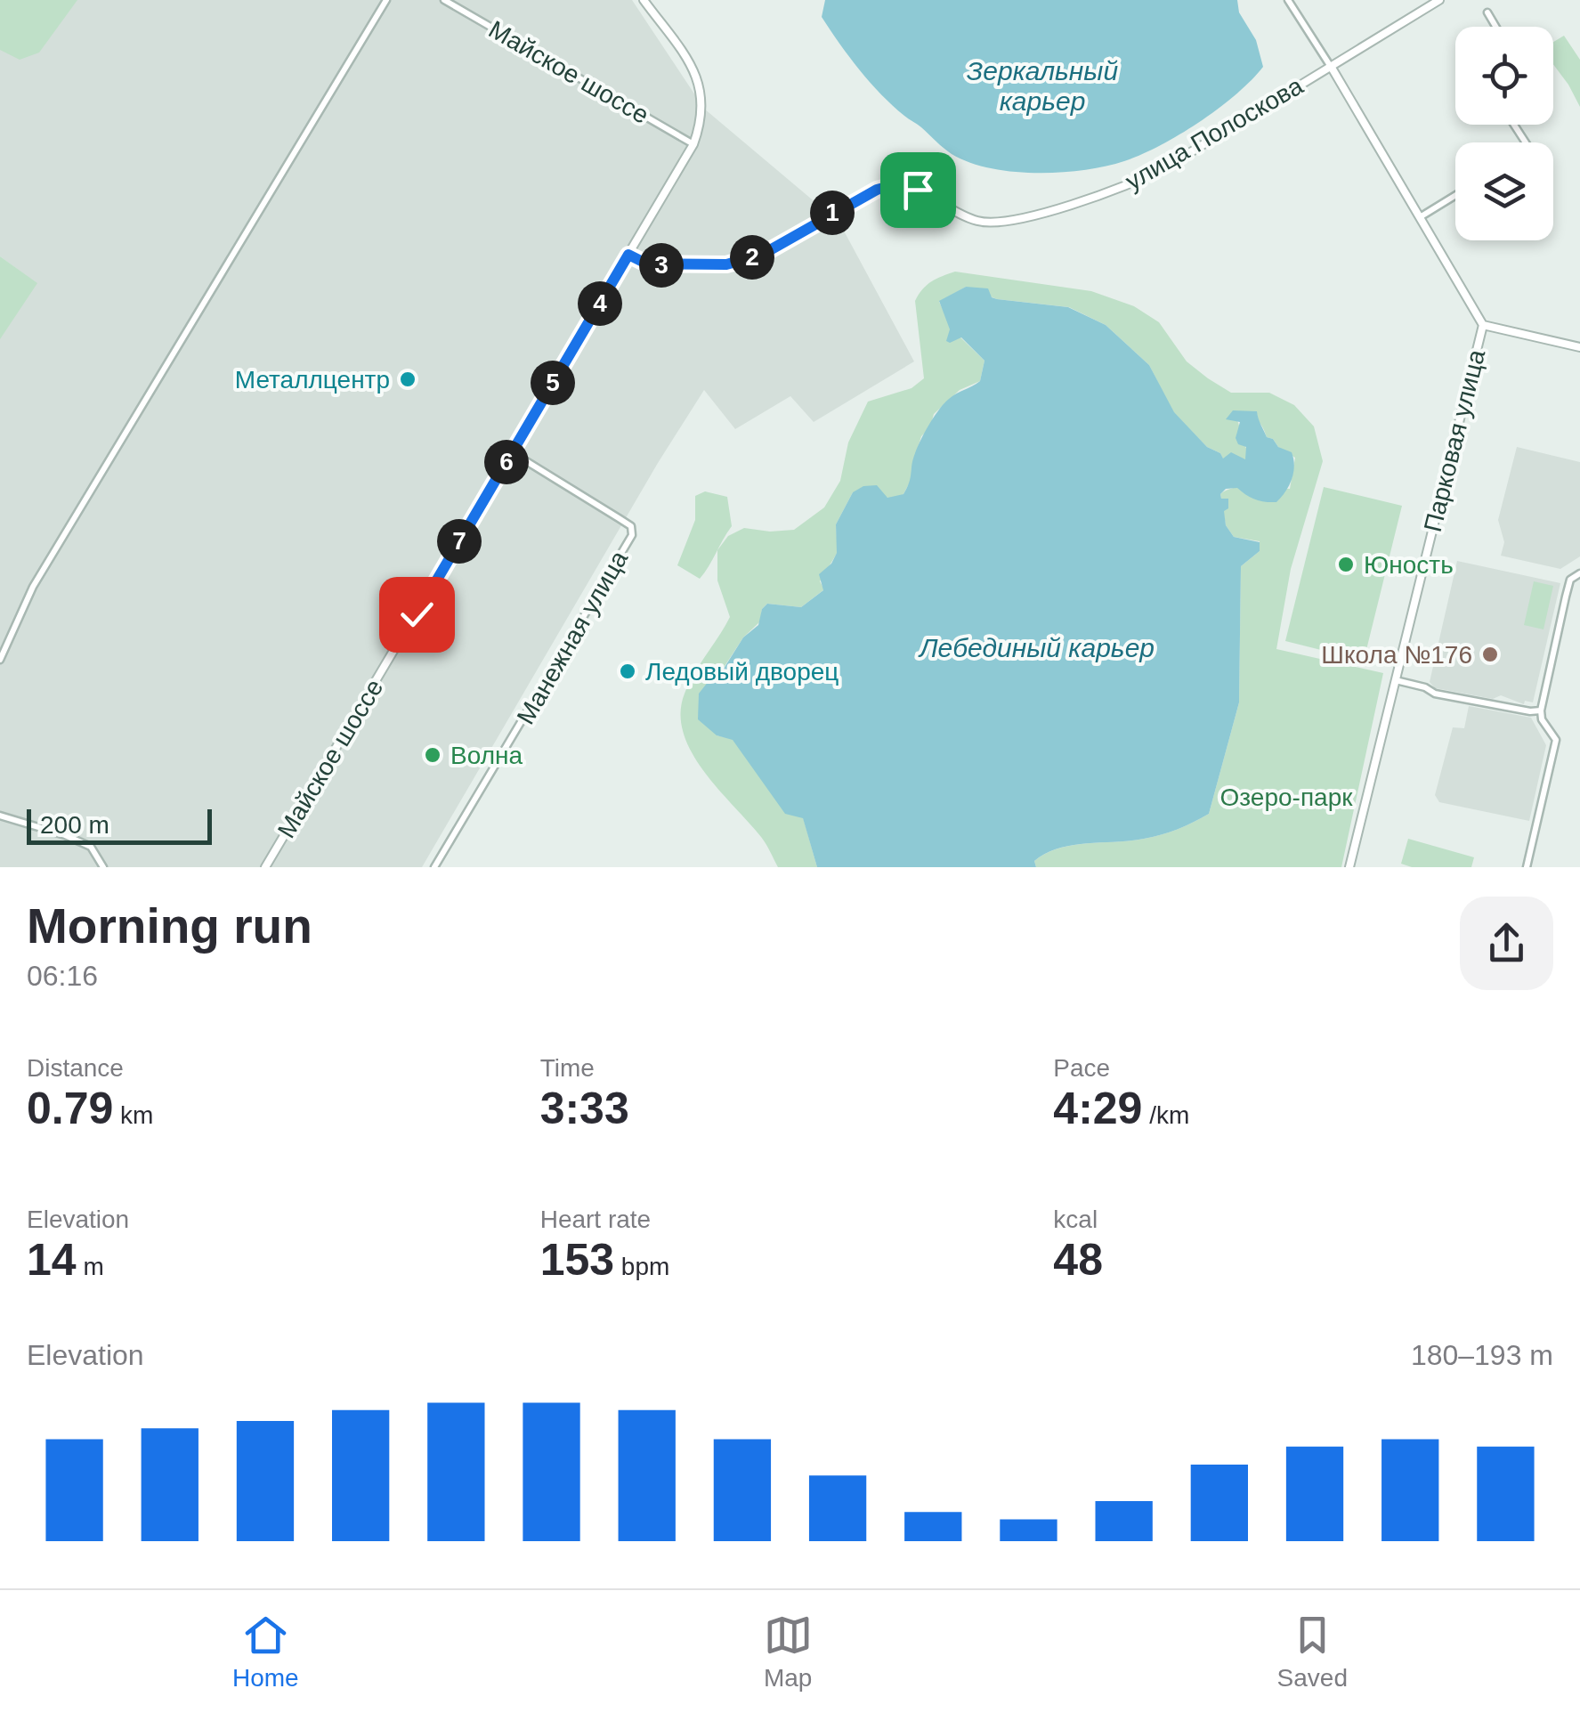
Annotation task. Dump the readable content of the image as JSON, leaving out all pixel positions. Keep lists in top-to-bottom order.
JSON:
{
  "streets": {
    "street": [
      "Майское шоссе",
      "улица Полоскова",
      "Парковая улица",
      "Манежная улица"
    ]
  },
  "crossings": [
    ["Майское шоссе", "улица Полоскова"],
    ["Майское шоссе", "Манежная улица"],
    ["улица Полоскова", "Парковая улица"]
  ],
  "water": ["Зеркальный карьер", "Лебединый карьер"],
  "parks": ["Озеро-парк"],
  "places": [
    "Металлцентр",
    "Юность",
    "Школа №176",
    "Ледовый дворец",
    "Волна"
  ],
  "scale_bar": "200 m",
  "page": {
    "pins": [
      "1",
      "2",
      "3",
      "4",
      "5",
      "6",
      "7"
    ],
    "scale": "200 m",
    "heading": ["Morning run", "06:16"],
    "stats": [
      ["Distance", "0.79 km"],
      ["Time", "3:33"],
      ["Pace", "4:29 /km"],
      ["Elevation", "14 m"],
      ["Heart rate", "153 bpm"],
      ["kcal", "48"]
    ],
    "chart": ["Elevation", "180–193 m"],
    "tabs": ["Home", "Map", "Saved"]
  }
}
